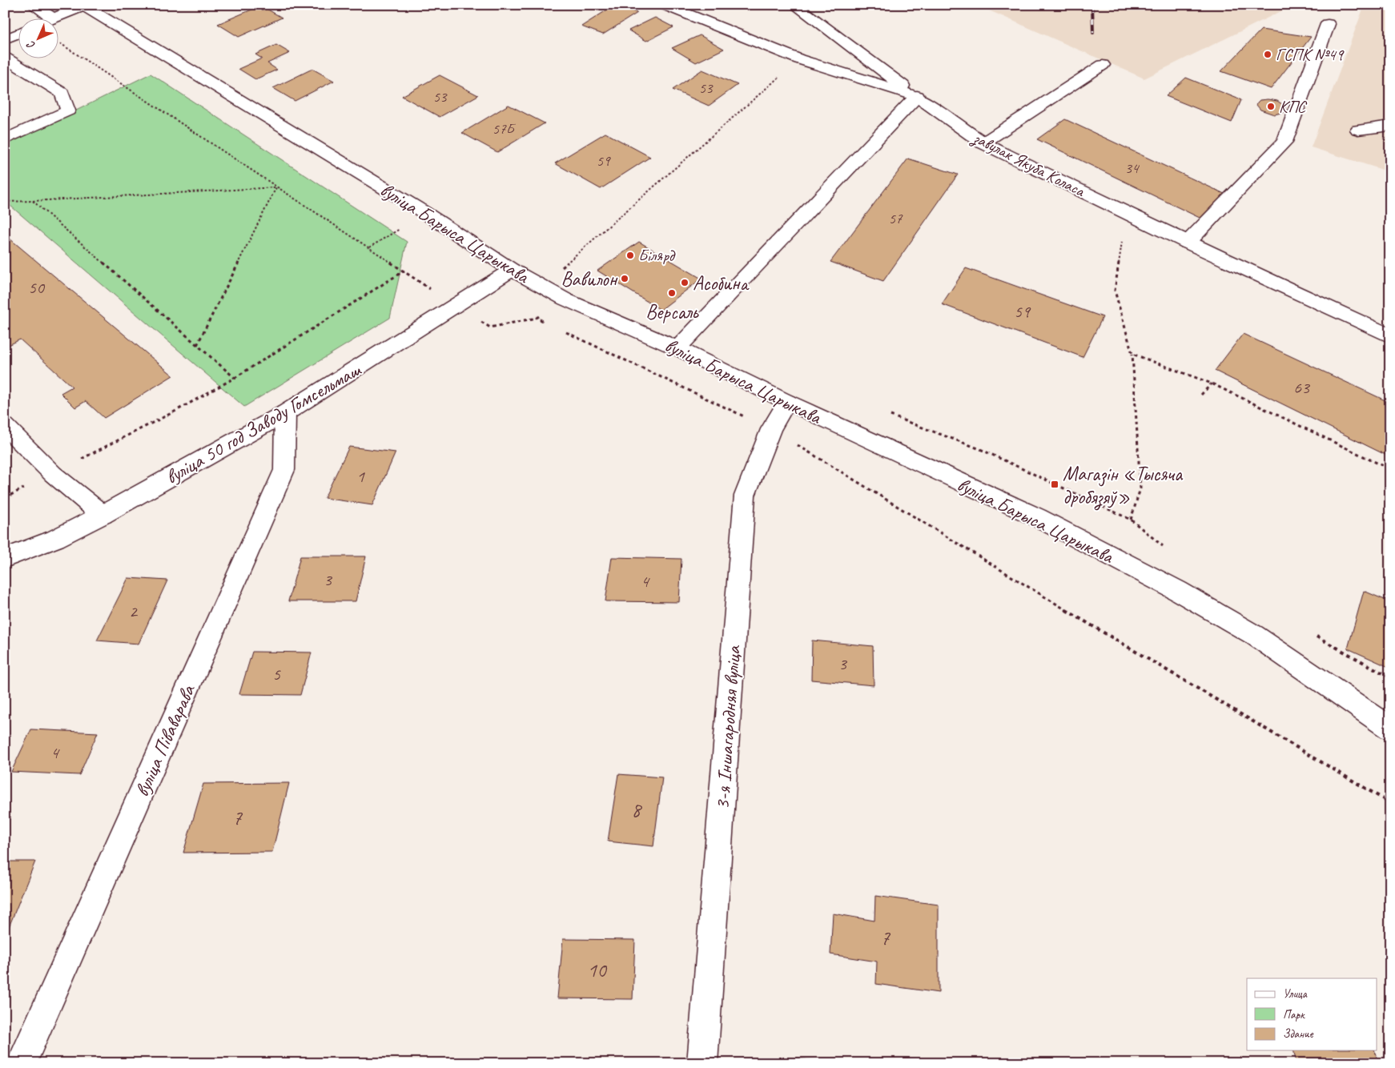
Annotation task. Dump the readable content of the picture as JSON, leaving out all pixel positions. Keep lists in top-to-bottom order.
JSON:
{
  "streets": {
    "street": [
      "завулак Якуба Коласа",
      "вуліца Барыса Царыкава",
      "вуліца 50 год Заводу Гомсельмаш",
      "3-я Іншагародняя вуліца",
      "вуліца Піваварава"
    ]
  },
  "crossings": [
    ["вуліца Барыса Царыкава", "вуліца 50 год Заводу Гомсельмаш"],
    ["вуліца Барыса Царыкава", "3-я Іншагародняя вуліца"],
    ["вуліца 50 год Заводу Гомсельмаш", "вуліца Піваварава"]
  ],
  "places": {
    "other": [
      "ГСПК №49",
      "КПС",
      "Білярд",
      "Вавилон",
      "Асобина",
      "Версаль"
    ],
    "transit": ["Магазін «Тысяча дробязяў»"]
  },
  "house_numbers": [
    "53",
    "53",
    "57Б",
    "59",
    "34",
    "57",
    "50",
    "59",
    "63",
    "1",
    "3",
    "4",
    "2",
    "3",
    "5",
    "4",
    "8",
    "7",
    "7",
    "10"
  ],
  "legend": ["Улица", "Парк", "Здание"],
  "north": "bottom left"
}
